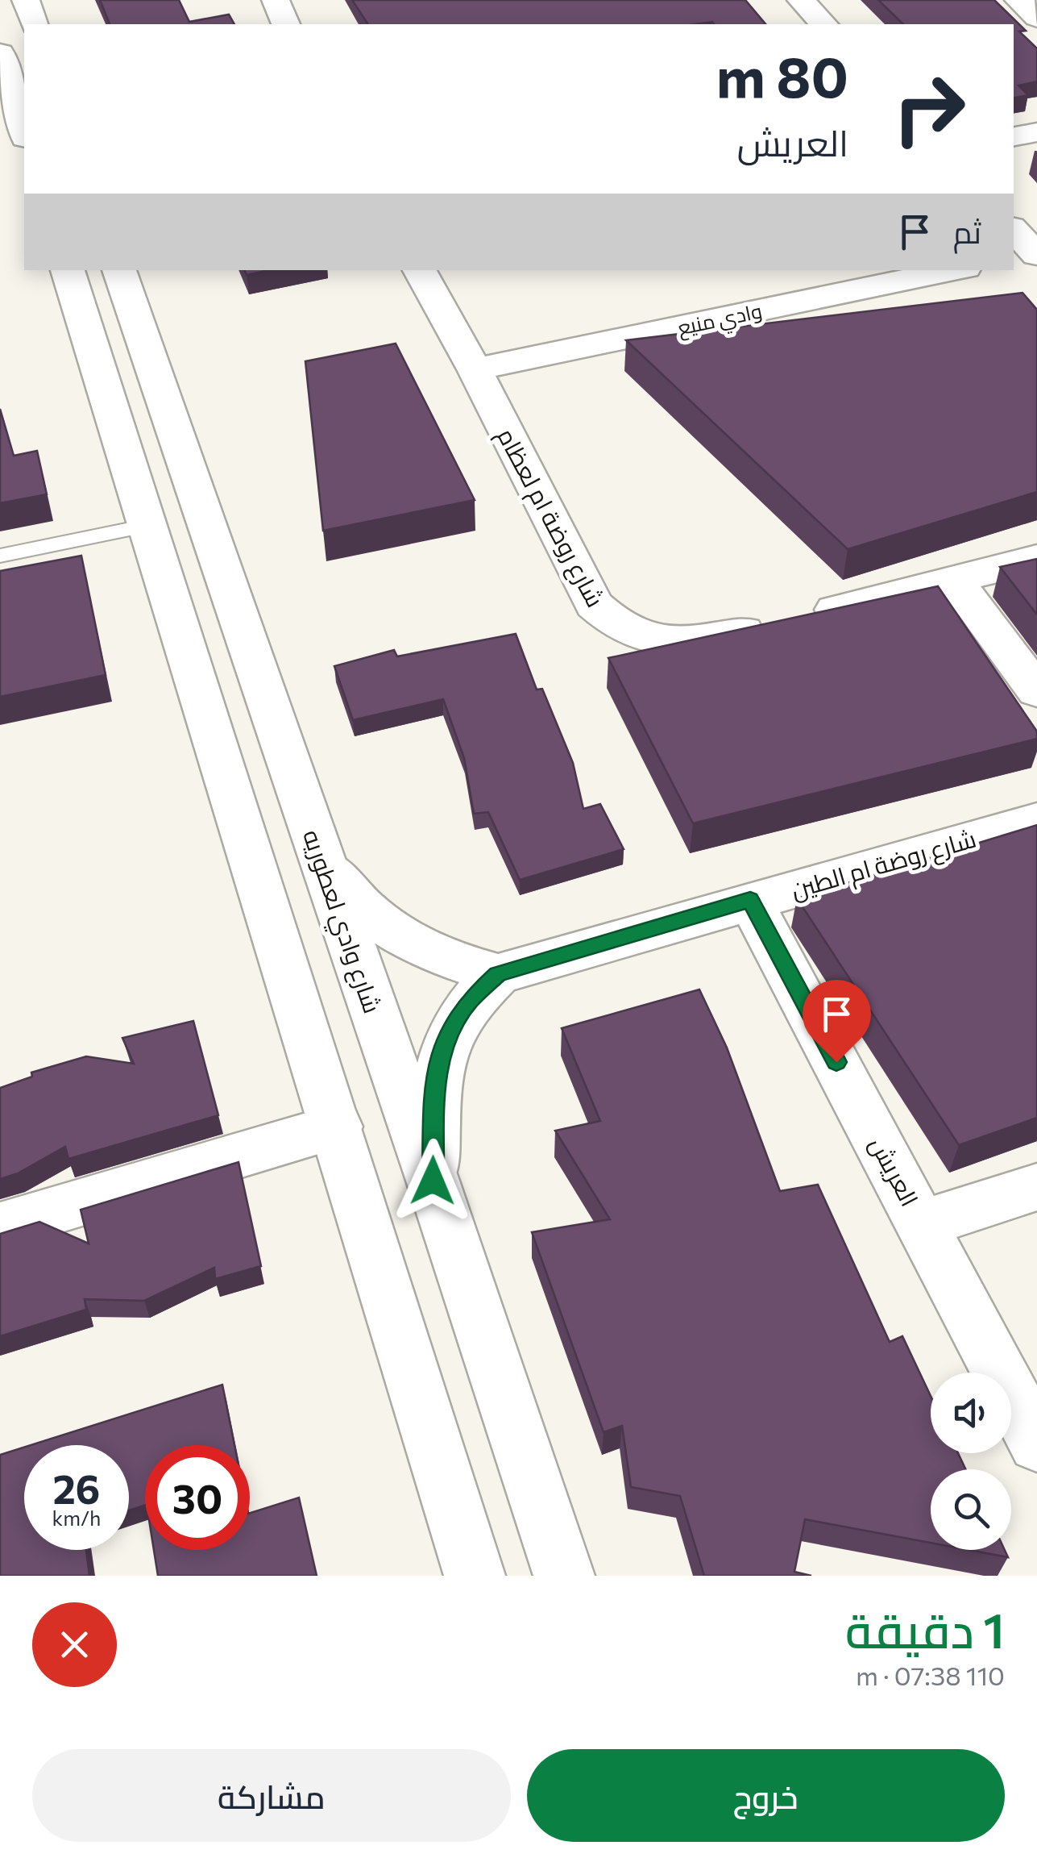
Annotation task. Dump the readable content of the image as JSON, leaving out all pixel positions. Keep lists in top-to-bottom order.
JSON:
{
  "streets": {
    "street": [
      "وادي منيع",
      "شارع روضة ام لعظام",
      "شارع روضة ام الطين",
      "شارع وادي لعطوريه",
      "العريش"
    ]
  },
  "crossings": [
    ["وادي منيع", "شارع روضة ام لعظام"],
    ["شارع روضة ام الطين", "شارع وادي لعطوريه"],
    ["شارع روضة ام الطين", "العريش"]
  ],
  "page": {
    "turn": ["80 m", "العريش"],
    "then": "ثم",
    "speed": "26 km/h",
    "limit": "30",
    "heading": ["1 دقيقة", "110 m · 07:38"],
    "buttons": ["خروج", "مشاركة"]
  }
}
